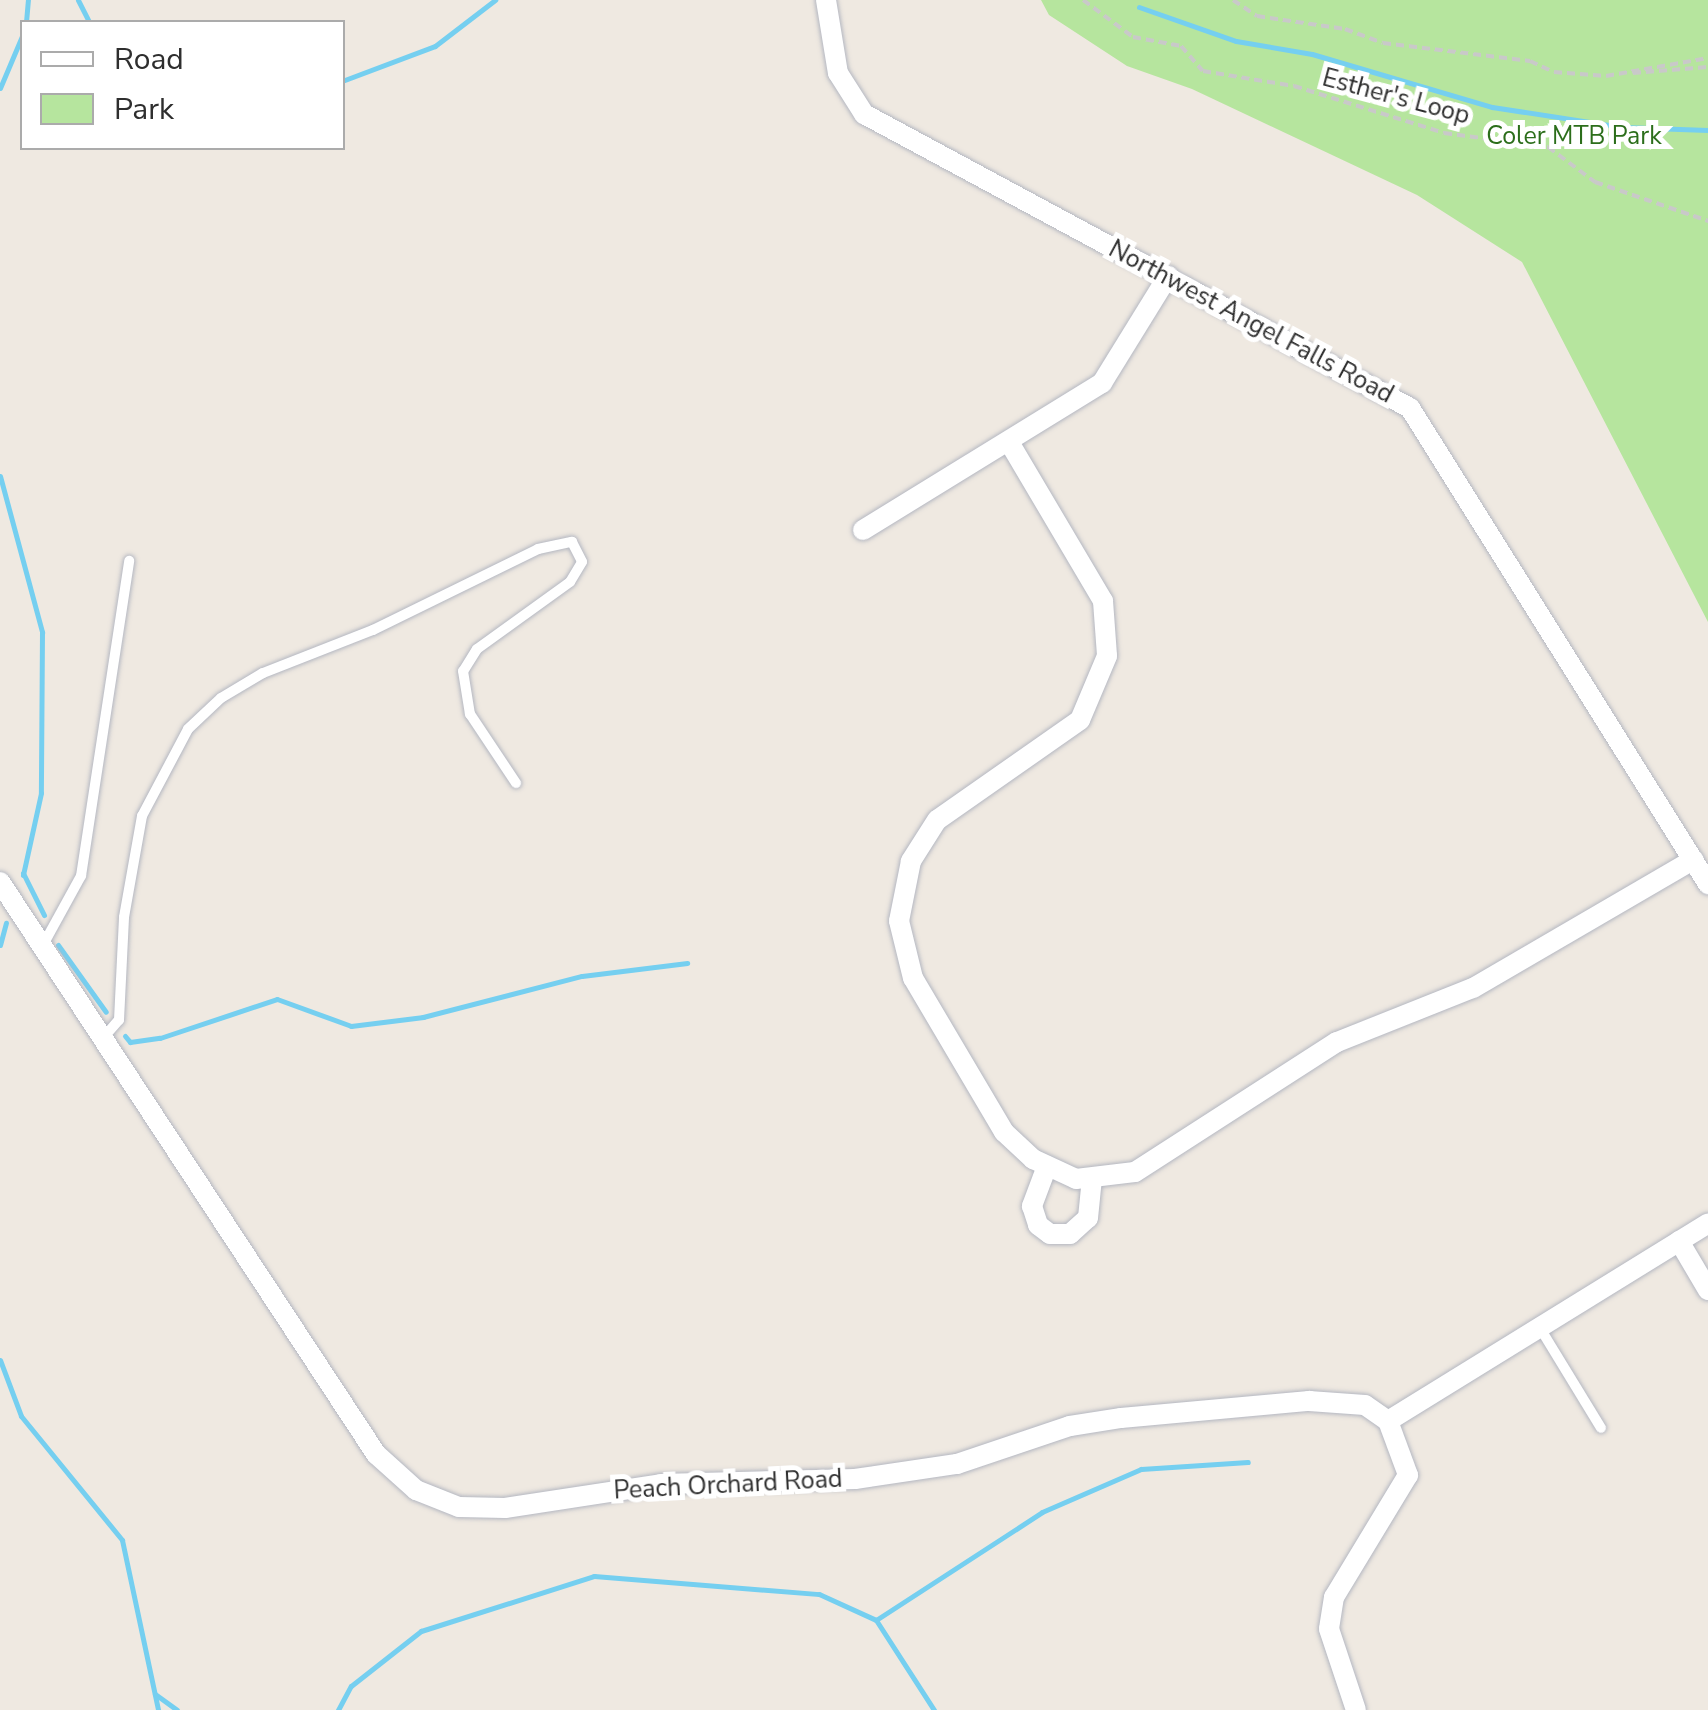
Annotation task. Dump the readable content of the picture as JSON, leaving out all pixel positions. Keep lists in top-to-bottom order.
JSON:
{
  "streets": {
    "street": ["Northwest Angel Falls Road", "Peach Orchard Road"],
    "path": ["Esther's Loop"]
  },
  "parks": ["Coler MTB Park"],
  "legend": ["Road", "Park"]
}
